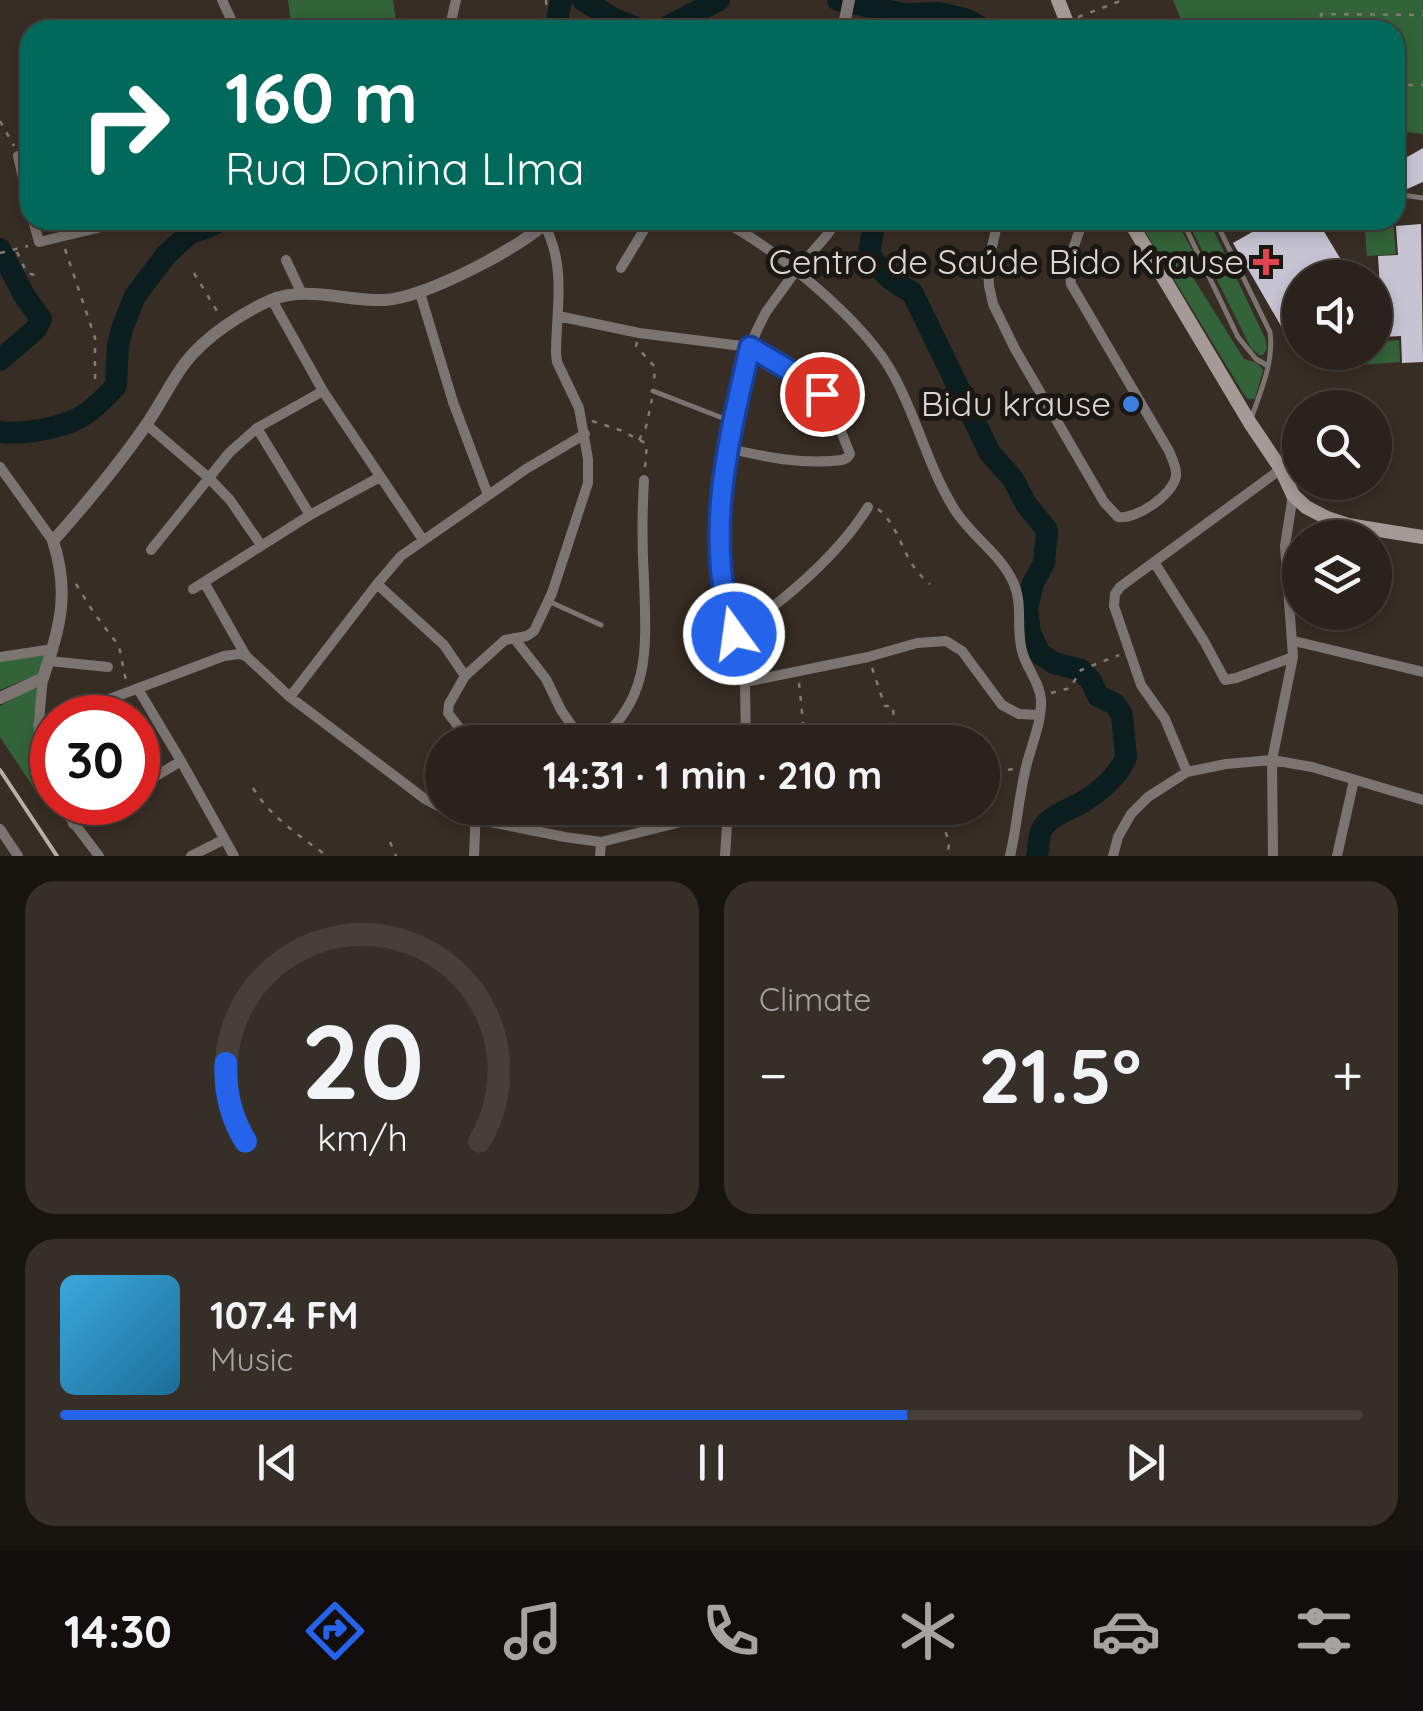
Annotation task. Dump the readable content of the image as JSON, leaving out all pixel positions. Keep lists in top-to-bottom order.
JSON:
{
  "places": {
    "health": ["Centro de Saúde Bido Krause"],
    "other": ["Bidu krause"]
  },
  "page": {
    "turn": ["160 m", "Rua Donina LIma"],
    "limit": "30",
    "trip": "14:31 · 1 min · 210 m",
    "tile": "Climate",
    "heat": ["−", "21.5°", "+"],
    "song": ["107.4 FM", "Music"],
    "tabs": "14:30",
    "gauge": ["20", "km/h"]
  }
}
